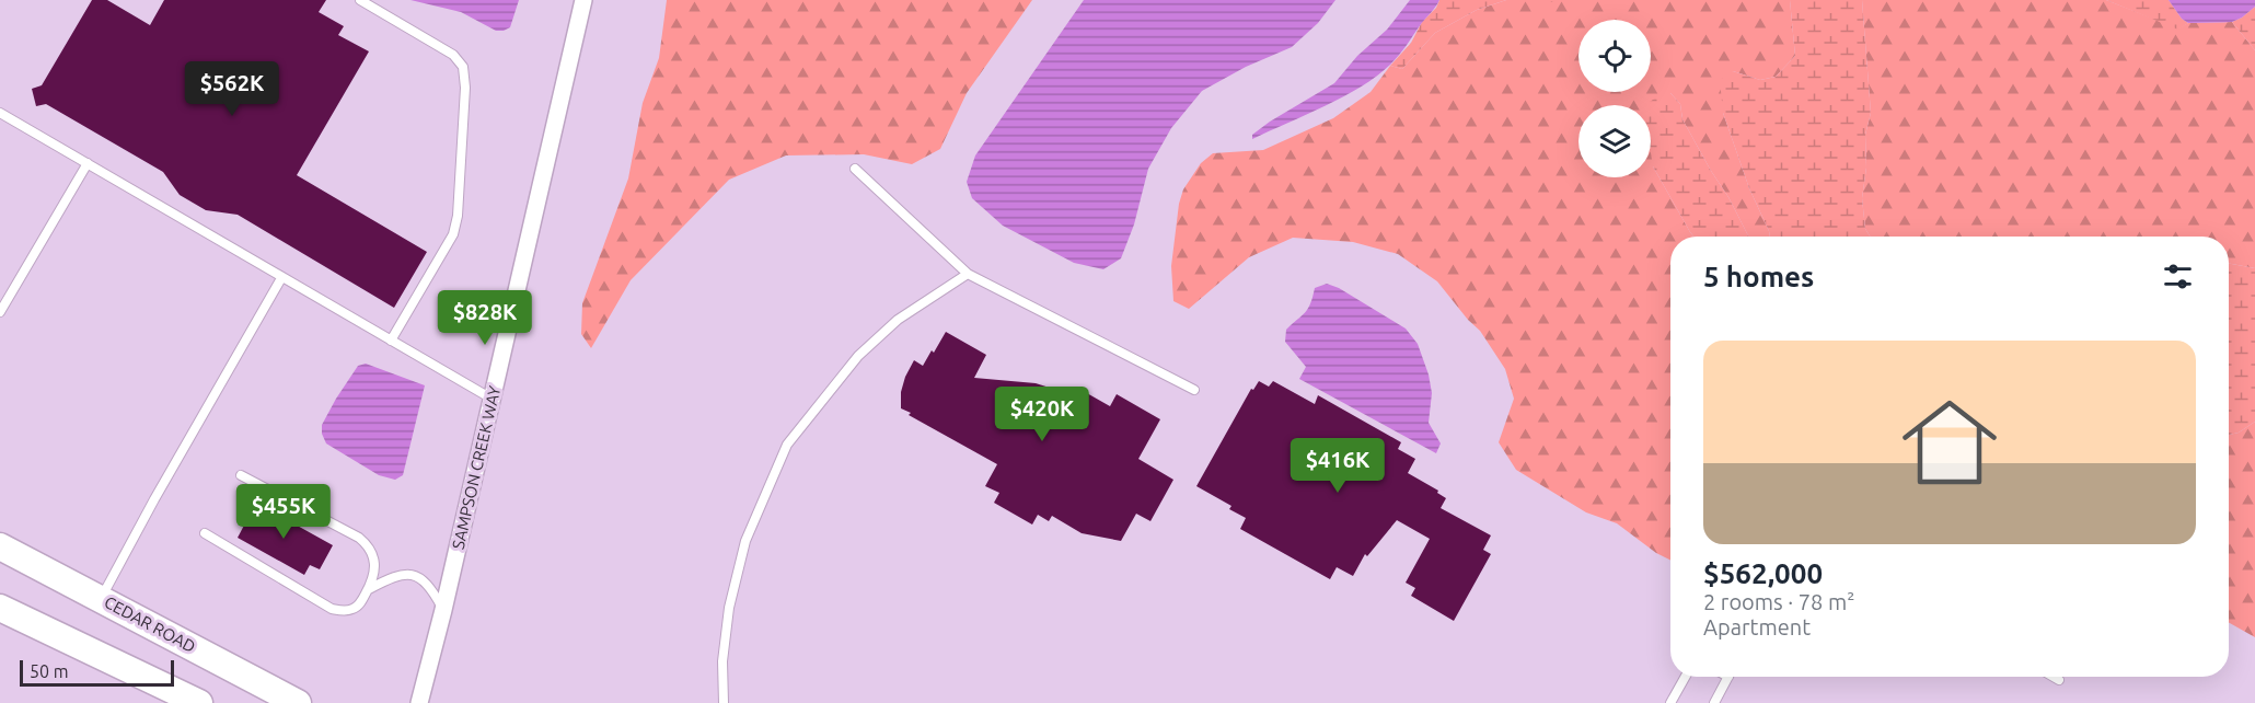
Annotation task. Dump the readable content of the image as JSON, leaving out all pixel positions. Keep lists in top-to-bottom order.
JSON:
{
  "streets": {
    "main road": ["CEDAR ROAD"],
    "street": ["SAMPSON CREEK WAY"]
  },
  "scale_bar": "50 m",
  "page": {
    "price": [
      "$562K",
      "$828K",
      "$420K",
      "$416K",
      "$455K"
    ],
    "heading": "5 homes",
    "list": [
      {
        "name": "$562,000",
        "note": "2 rooms · 78 m² · Apartment"
      }
    ],
    "scale": "50 m"
  }
}
